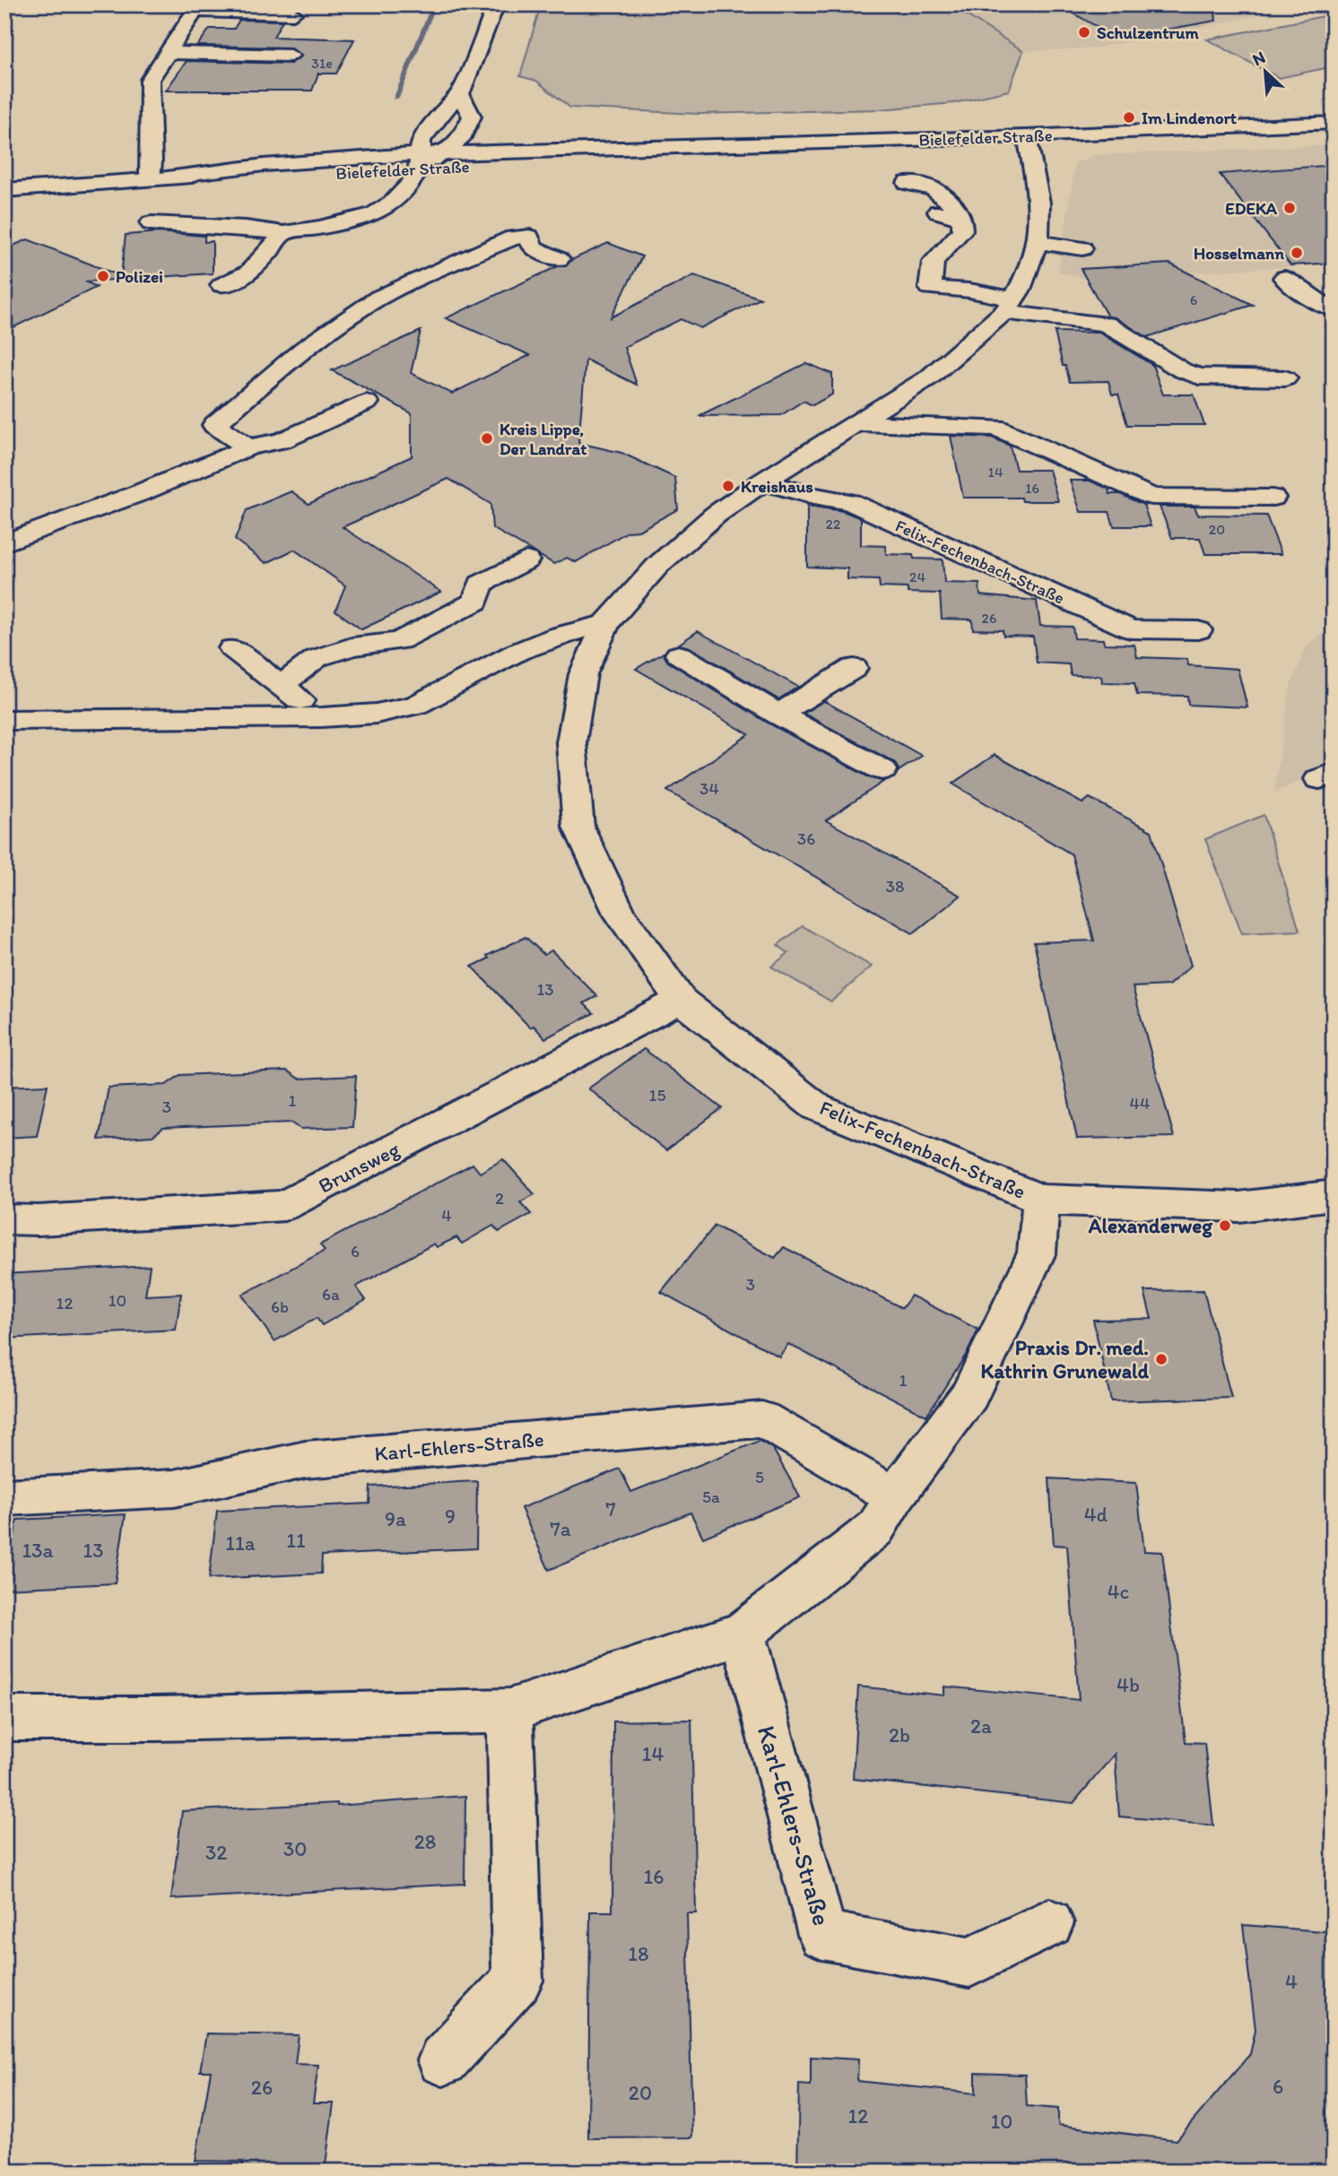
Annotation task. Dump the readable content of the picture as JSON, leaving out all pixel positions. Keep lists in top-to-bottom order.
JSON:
{
  "streets": {
    "street": [
      "Bielefelder Straße",
      "Felix-Fechenbach-Straße",
      "Brunsweg",
      "Karl-Ehlers-Straße"
    ]
  },
  "crossings": [
    ["Bielefelder Straße", "Felix-Fechenbach-Straße"],
    ["Felix-Fechenbach-Straße", "Brunsweg"]
  ],
  "places": [
    "Schulzentrum",
    "Im Lindenort",
    "EDEKA",
    "Hosselmann",
    "Polizei",
    "Kreis Lippe, Der Landrat",
    "Kreishaus",
    "Alexanderweg",
    "Praxis Dr. med. Kathrin Grunewald"
  ],
  "house_numbers": [
    "31e",
    "6",
    "14",
    "16",
    "22",
    "20",
    "24",
    "26",
    "34",
    "36",
    "38",
    "13",
    "15",
    "1",
    "44",
    "3",
    "2",
    "4",
    "6",
    "3",
    "6a",
    "10",
    "12",
    "6b",
    "1",
    "5",
    "5a",
    "7",
    "4d",
    "9",
    "9a",
    "7a",
    "11",
    "11a",
    "13a",
    "13",
    "4c",
    "4b",
    "2a",
    "2b",
    "14",
    "28",
    "30",
    "32",
    "16",
    "18",
    "4",
    "6",
    "26",
    "20",
    "12",
    "10"
  ],
  "north": "top left"
}
